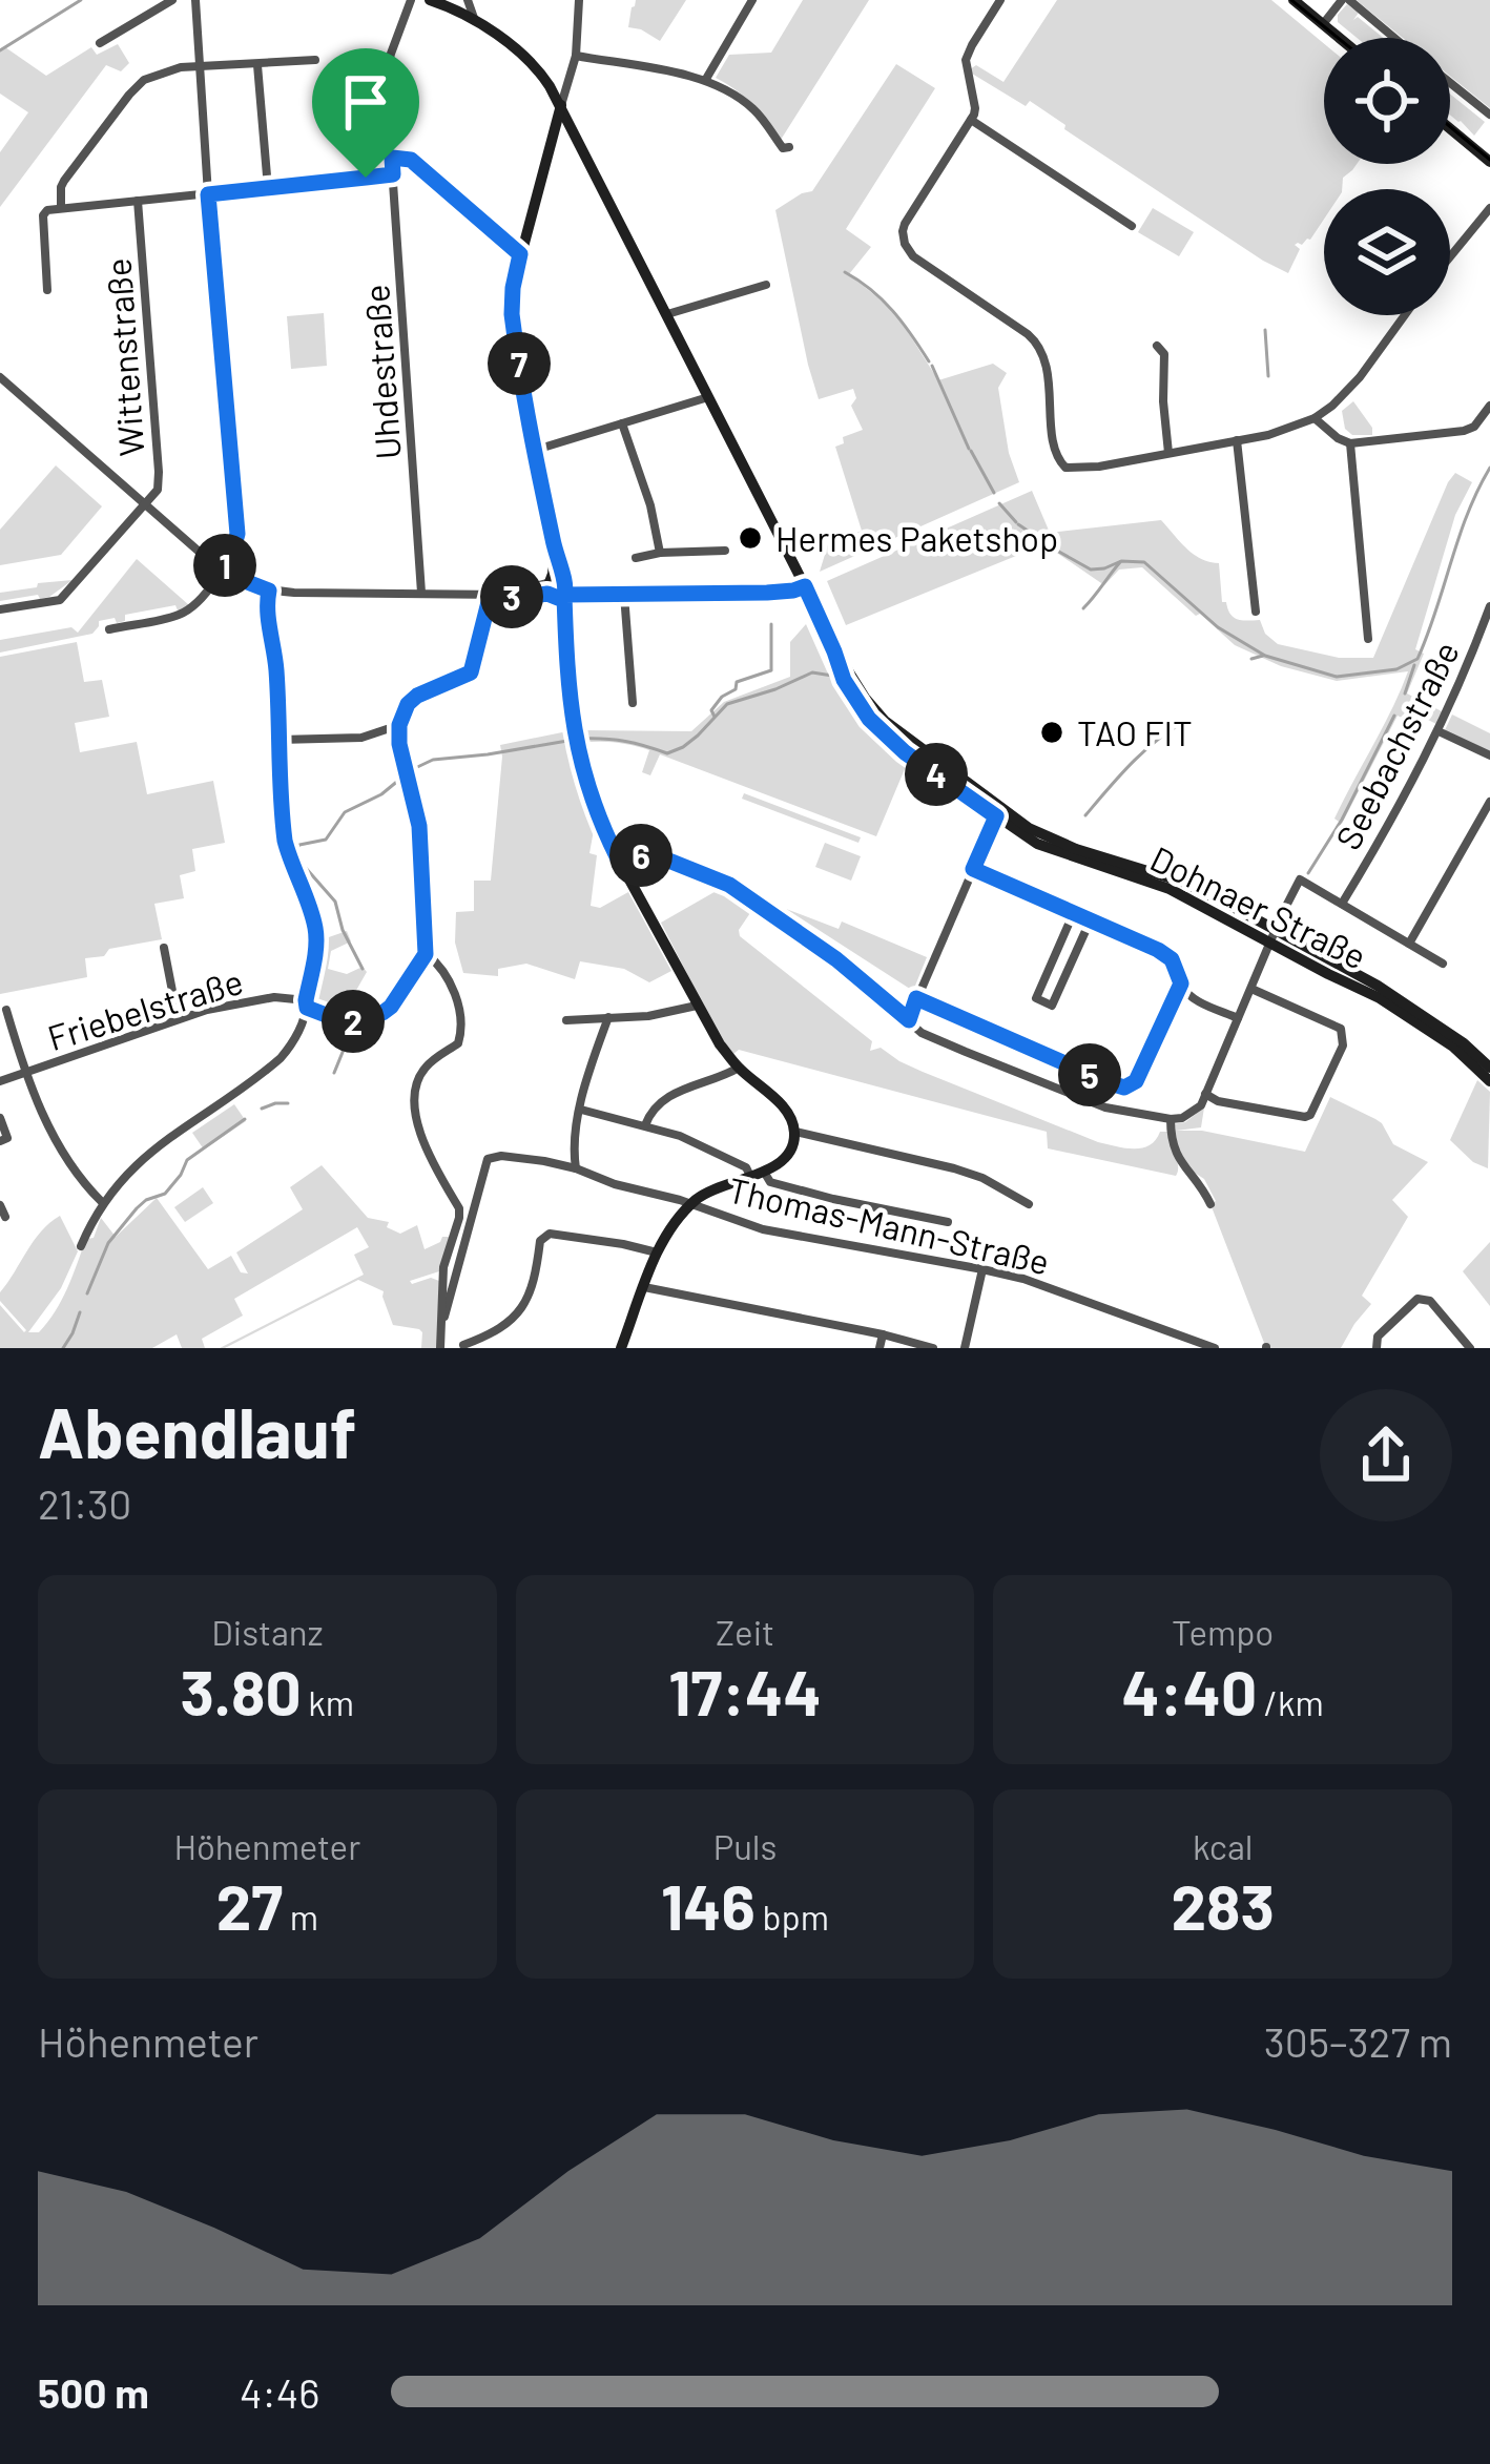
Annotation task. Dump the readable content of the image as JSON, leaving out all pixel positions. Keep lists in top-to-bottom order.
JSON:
{
  "streets": {
    "main road": ["Dohnaer Straße"],
    "street": [
      "Wittenstraße",
      "Uhdestraße",
      "Seebachstraße",
      "Friebelstraße",
      "Thomas-Mann-Straße"
    ]
  },
  "places": ["Hermes Paketshop", "TAO FIT"],
  "page": {
    "pins": [
      "7",
      "1",
      "3",
      "4",
      "6",
      "2",
      "5"
    ],
    "heading": ["Abendlauf", "21:30"],
    "stats": [
      ["Distanz", "3.80 km"],
      ["Zeit", "17:44"],
      ["Tempo", "4:40 /km"],
      ["Höhenmeter", "27 m"],
      ["Puls", "146 bpm"],
      ["kcal", "283"]
    ],
    "chart": ["Höhenmeter", "305–327 m"],
    "list": [
      {
        "name": "500 m",
        "note": "4:46"
      }
    ]
  }
}
